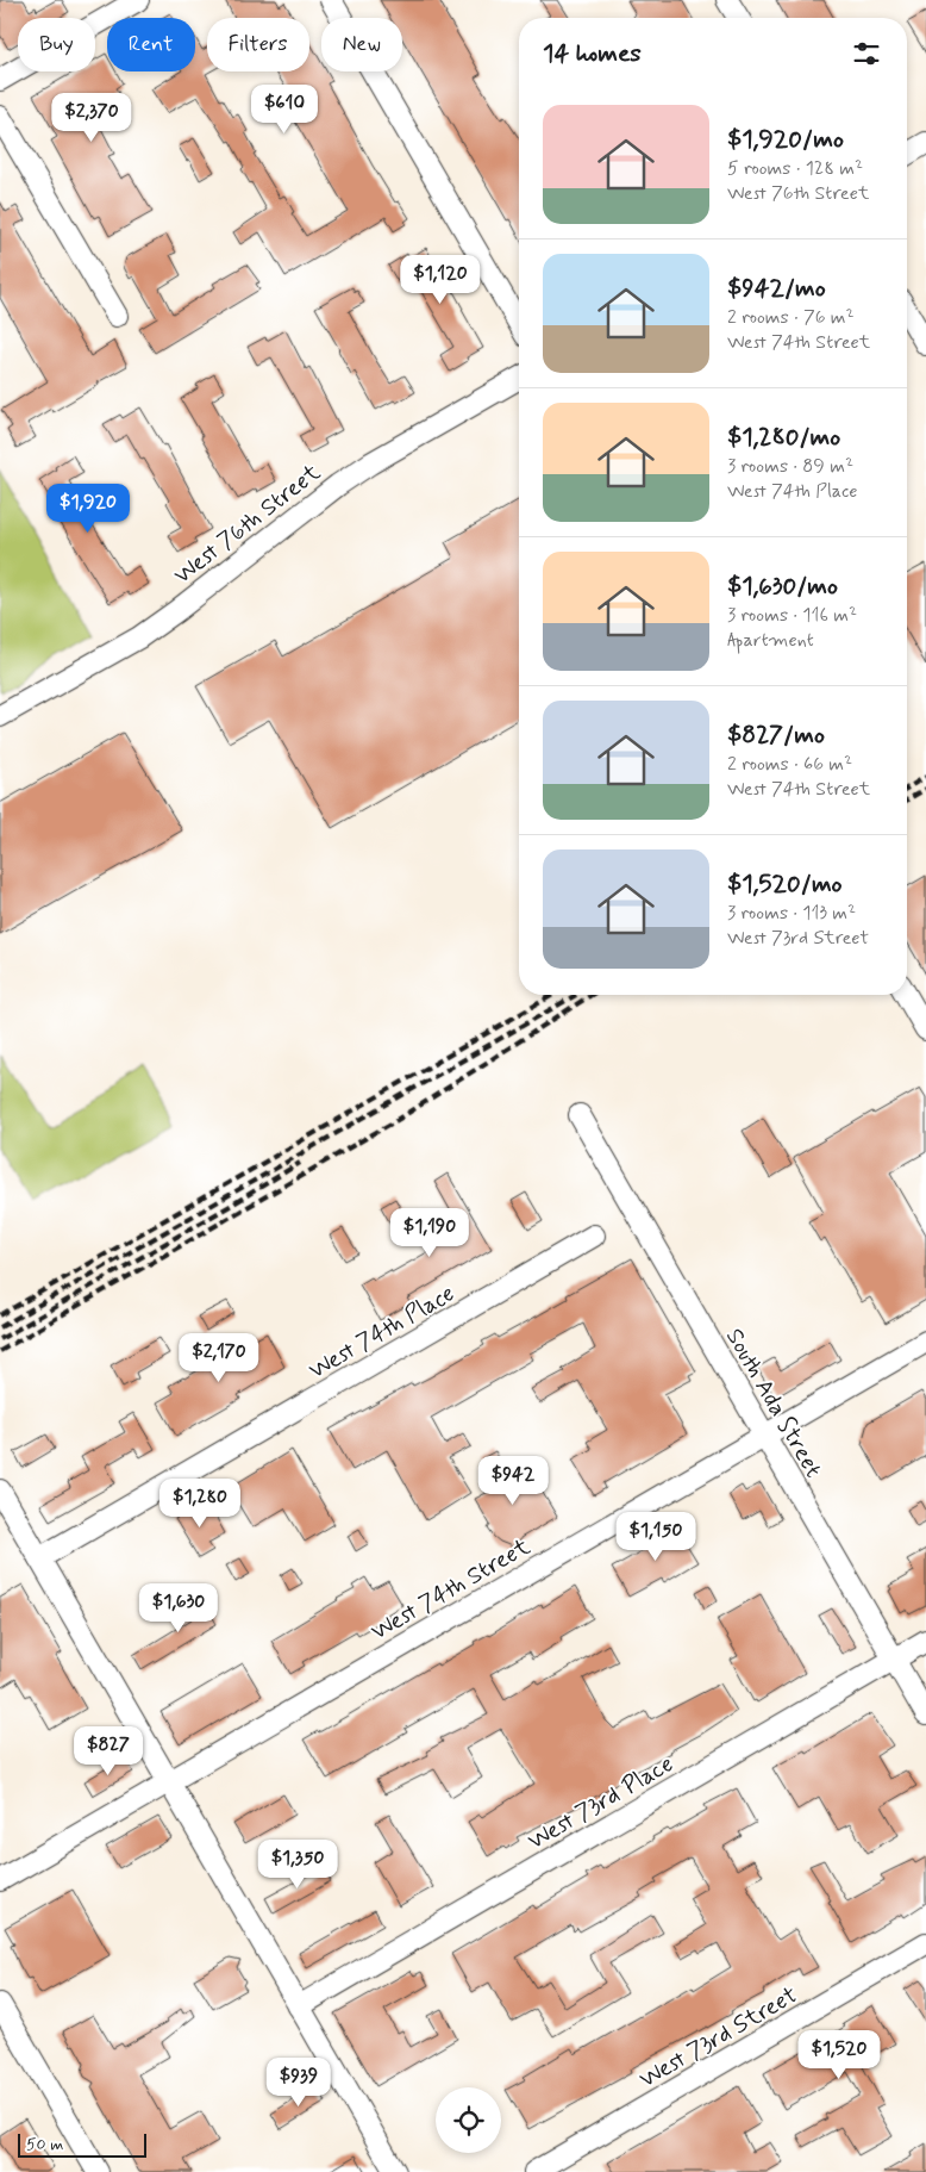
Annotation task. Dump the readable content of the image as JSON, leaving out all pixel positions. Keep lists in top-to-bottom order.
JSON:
{
  "streets": {
    "street": [
      "West 76th Street",
      "West 74th Place",
      "South Ada Street",
      "West 74th Street",
      "West 73rd Place",
      "West 73rd Street"
    ]
  },
  "crossings": [
    ["South Ada Street", "West 74th Street"],
    ["South Ada Street", "West 73rd Place"]
  ],
  "scale_bar": "50 m",
  "page": {
    "chip": [
      "Buy",
      "Rent",
      "Filters",
      "New"
    ],
    "heading": "14 homes",
    "price": [
      "$610",
      "$2,370",
      "$1,120",
      "$1,920",
      "$1,190",
      "$2,170",
      "$942",
      "$1,280",
      "$1,150",
      "$1,630",
      "$827",
      "$1,350",
      "$1,520",
      "$939"
    ],
    "list": [
      {
        "name": "$1,920/mo",
        "note": "5 rooms · 128 m² · West 76th Street"
      },
      {
        "name": "$942/mo",
        "note": "2 rooms · 76 m² · West 74th Street"
      },
      {
        "name": "$1,280/mo",
        "note": "3 rooms · 89 m² · West 74th Place"
      },
      {
        "name": "$1,630/mo",
        "note": "3 rooms · 116 m² · Apartment"
      },
      {
        "name": "$827/mo",
        "note": "2 rooms · 66 m² · West 74th Street"
      },
      {
        "name": "$1,520/mo",
        "note": "3 rooms · 113 m² · West 73rd Street"
      }
    ],
    "scale": "50 m"
  }
}
